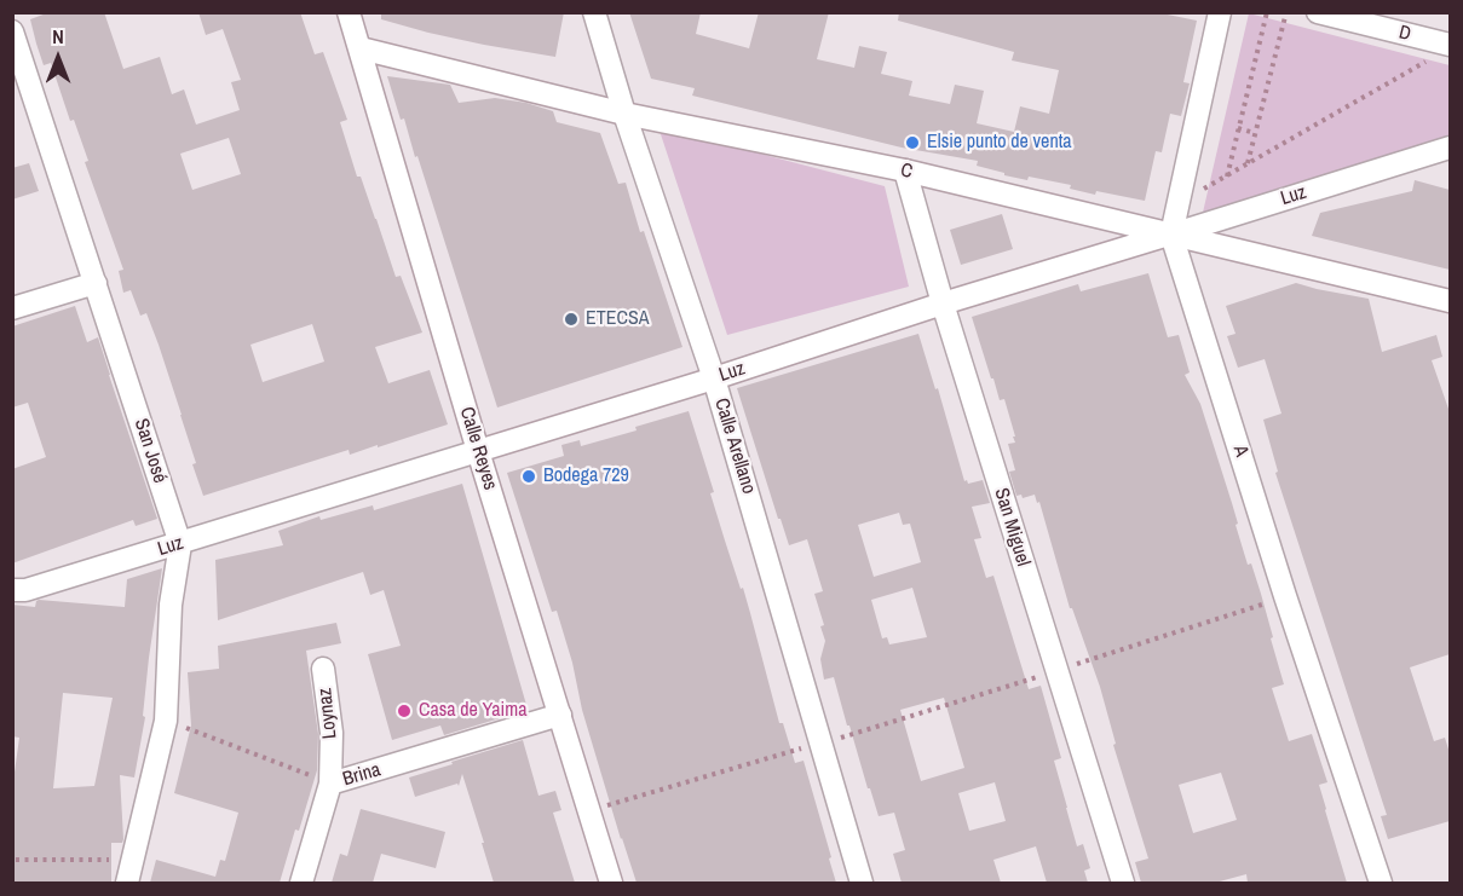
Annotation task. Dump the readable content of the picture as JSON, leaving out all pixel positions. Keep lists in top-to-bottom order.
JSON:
{
  "streets": {
    "street": [
      "D",
      "C",
      "Luz",
      "Calle Arellano",
      "Calle Reyes",
      "San José",
      "A",
      "San Miguel",
      "Loynaz",
      "Brina"
    ]
  },
  "crossings": [
    ["C", "Luz"],
    ["C", "Calle Arellano"],
    ["C", "Calle Reyes"],
    ["C", "A"],
    ["C", "San Miguel"],
    ["Luz", "Calle Arellano"],
    ["Luz", "Calle Reyes"],
    ["Luz", "San José"],
    ["Luz", "A"],
    ["Luz", "San Miguel"],
    ["Calle Reyes", "Brina"],
    ["San José", "Brina"],
    ["Loynaz", "Brina"]
  ],
  "places": [
    "Elsie punto de venta",
    "ETECSA",
    "Bodega 729",
    "Casa de Yaima"
  ],
  "north": "top"
}
